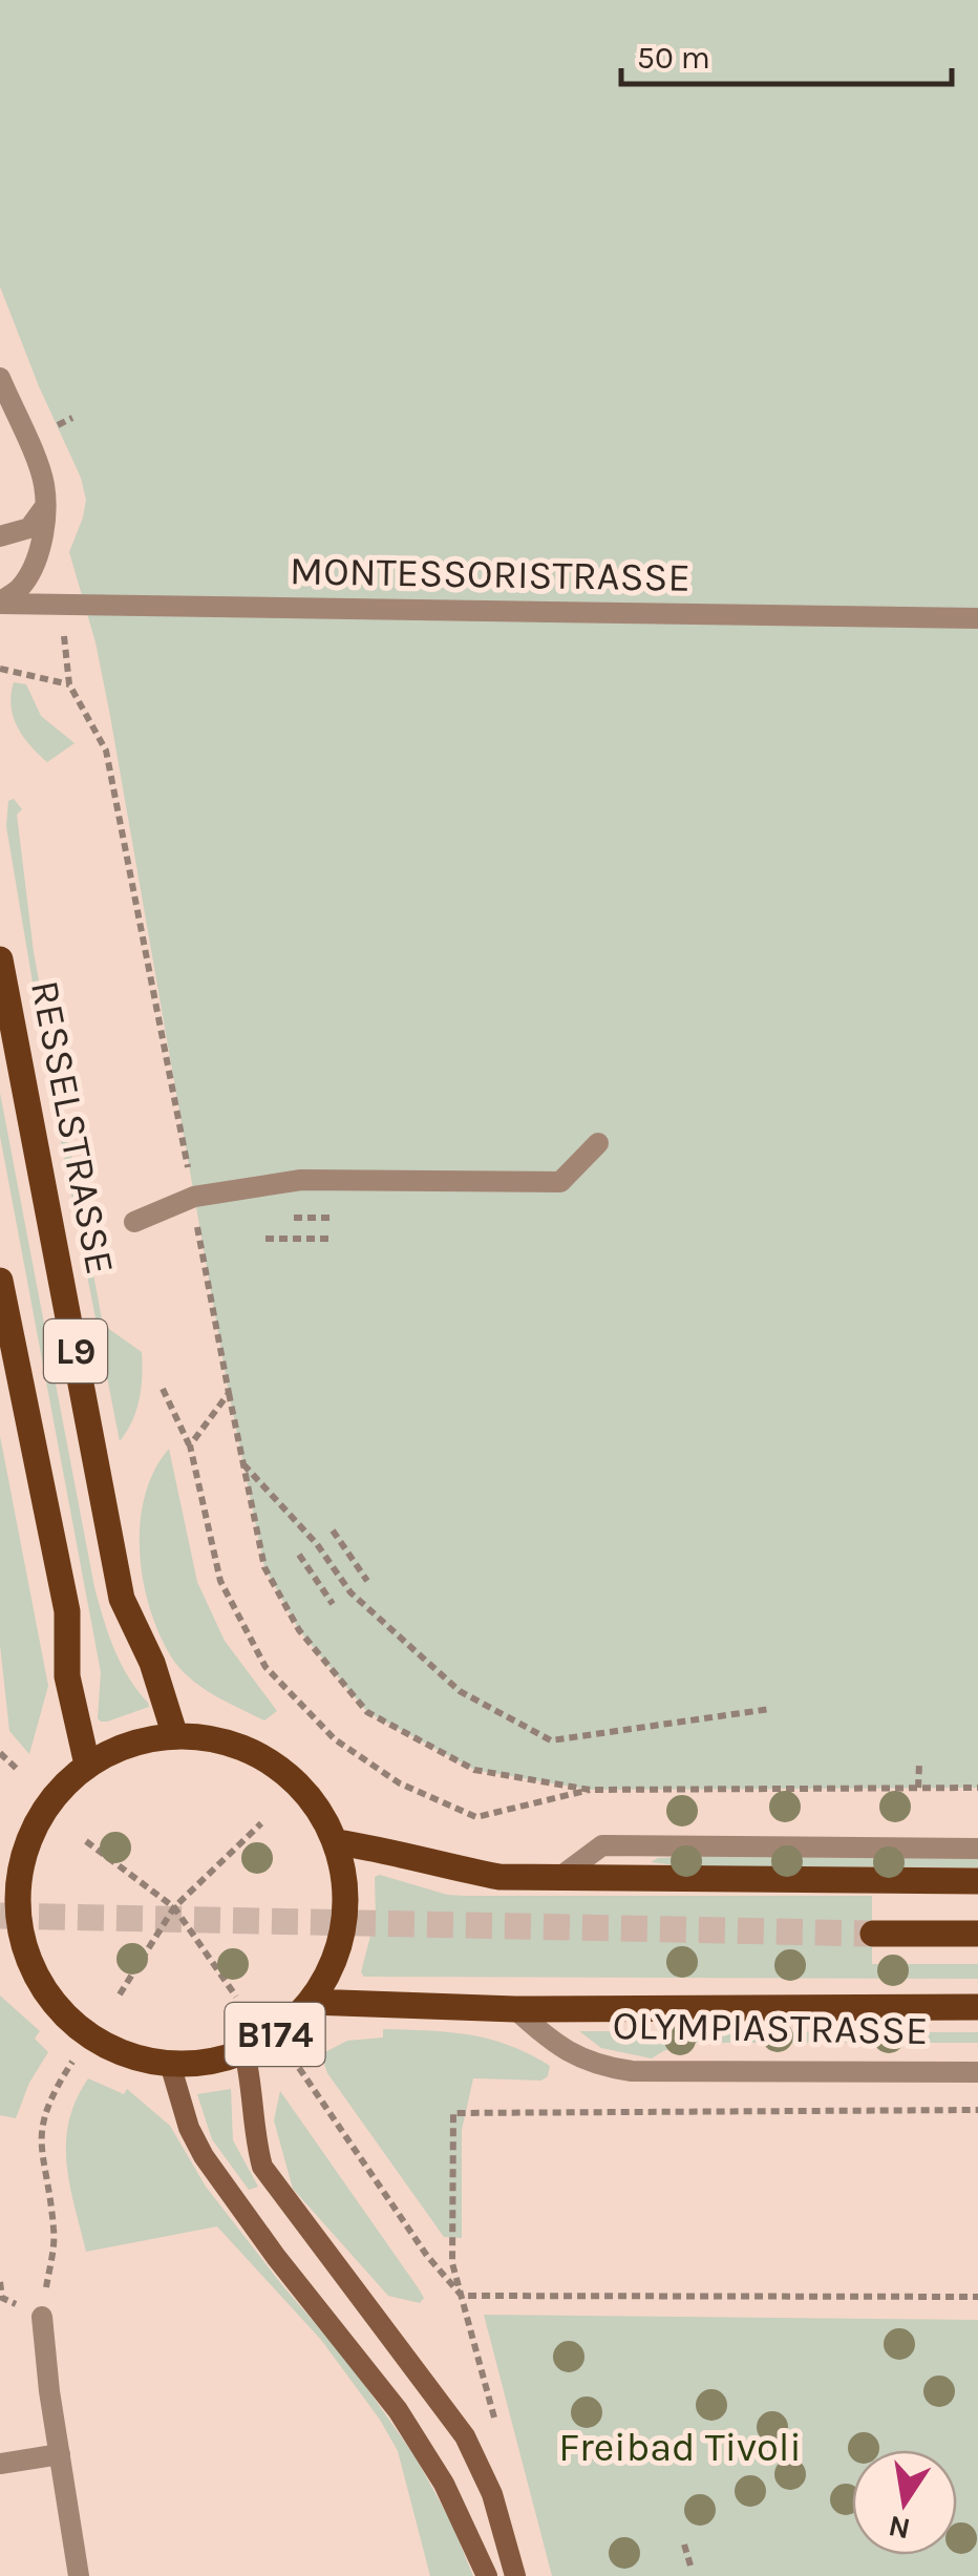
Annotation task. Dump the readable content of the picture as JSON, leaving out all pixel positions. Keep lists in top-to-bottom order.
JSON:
{
  "streets": {
    "main road": ["RESSELSTRASSE", "L9", "B174"],
    "street": ["MONTESSORISTRASSE", "OLYMPIASTRASSE"]
  },
  "crossings": [
    ["RESSELSTRASSE", "L9"],
    ["RESSELSTRASSE", "B174"],
    ["L9", "B174"],
    ["OLYMPIASTRASSE", "B174"]
  ],
  "parks": ["Freibad Tivoli"],
  "scale_bar": "50 m",
  "north": "bottom"
}
